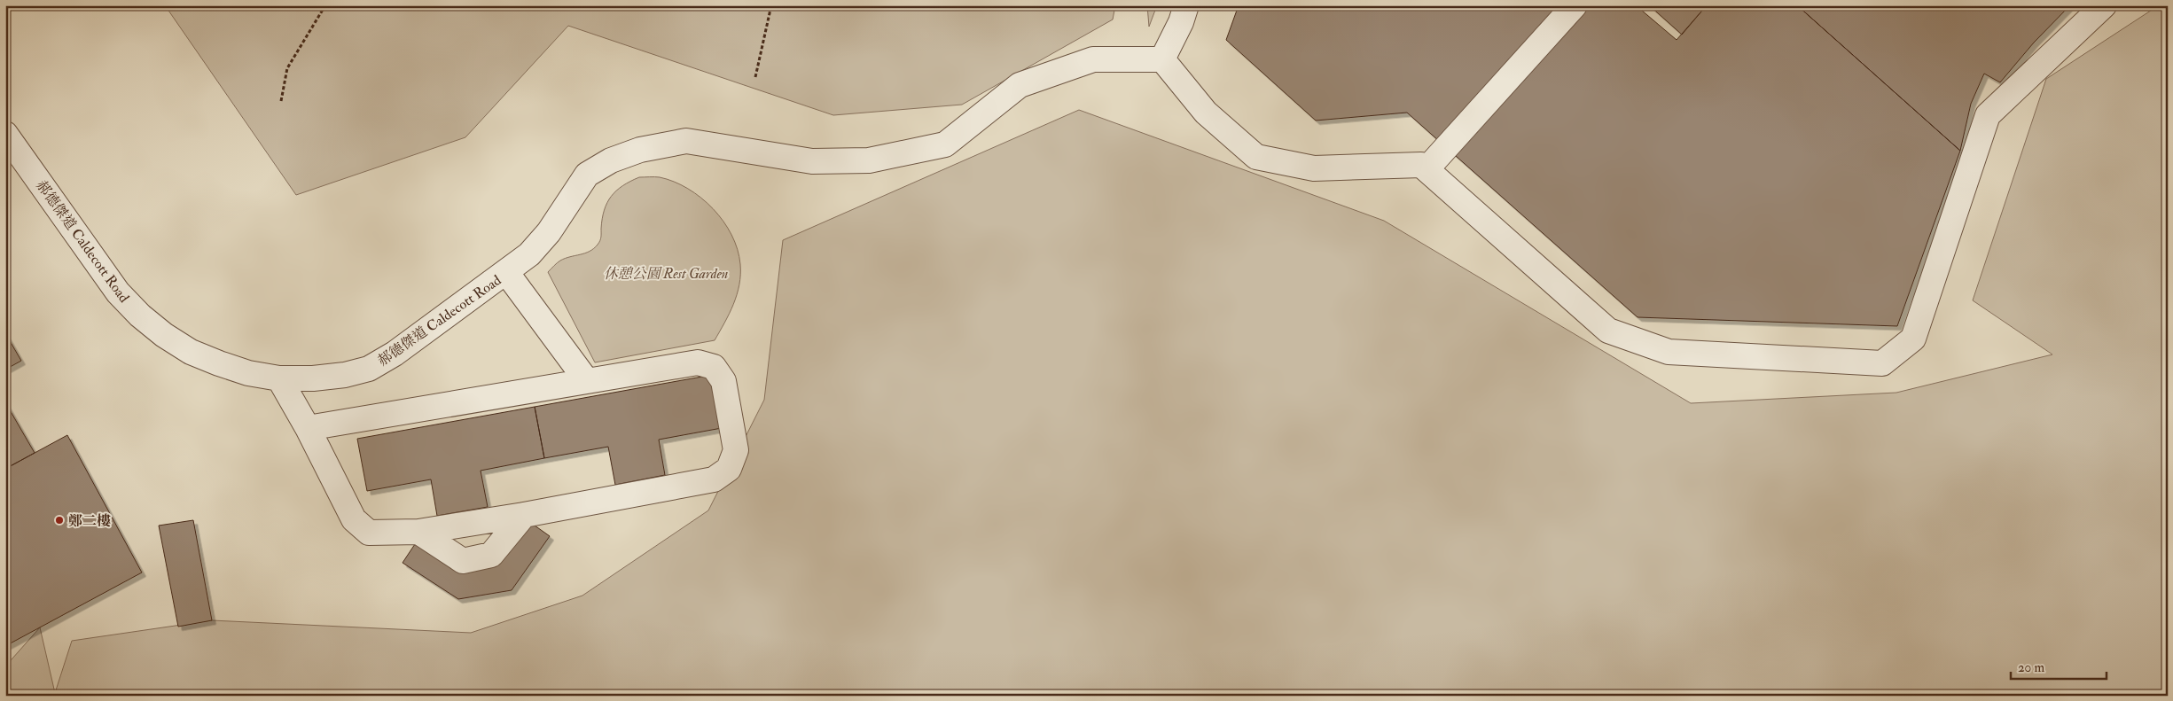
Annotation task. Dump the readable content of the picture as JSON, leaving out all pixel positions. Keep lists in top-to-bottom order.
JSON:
{
  "streets": {
    "street": ["郝德傑道 Caldecott Road"]
  },
  "parks": ["休憩公園 Rest Garden"],
  "places": ["鄭二樓"],
  "scale_bar": "20 m"
}
